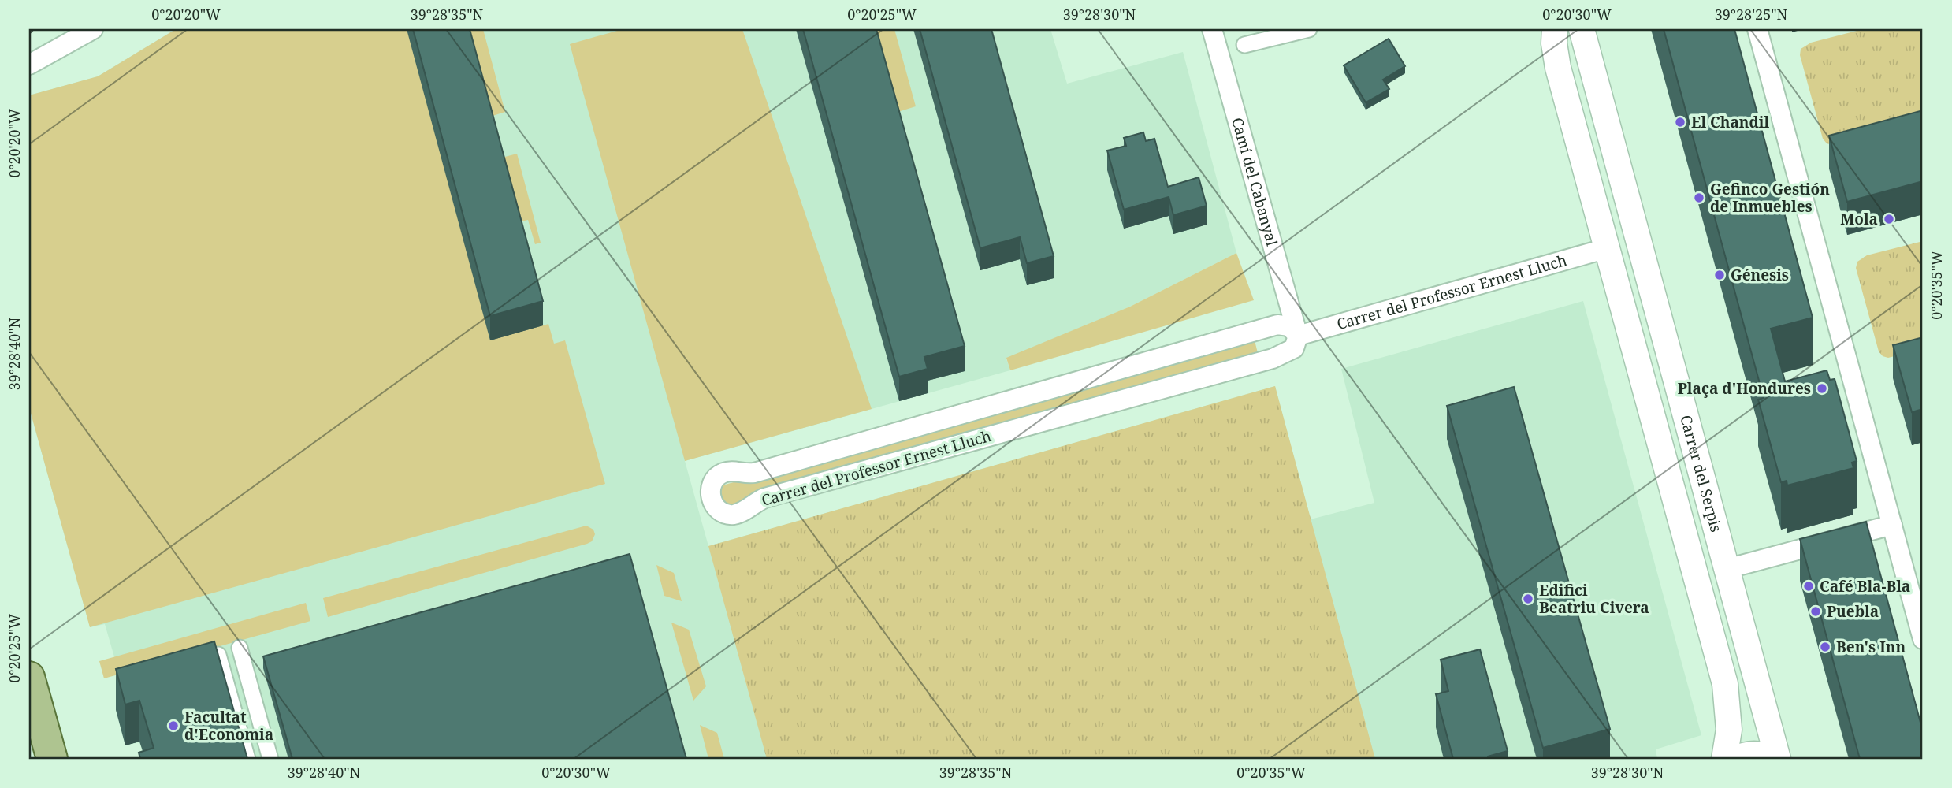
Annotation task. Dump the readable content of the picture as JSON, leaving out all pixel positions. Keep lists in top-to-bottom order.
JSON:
{
  "streets": {
    "street": ["Camí del Cabanyal", "Carrer del Professor Ernest Lluch", "Carrer del Serpis"]
  },
  "crossings": [
    ["Camí del Cabanyal", "Carrer del Professor Ernest Lluch"]
  ],
  "places": [
    "El Chandil",
    "Gefinco Gestión de Inmuebles",
    "Mola",
    "Génesis",
    "Plaça d'Hondures",
    "Café Bla-Bla",
    "Edifici Beatriu Civera",
    "Puebla",
    "Ben's Inn",
    "Facultat d'Economia"
  ],
  "coordinates": [
    "0°20'20\"W",
    "39°28'35\"N",
    "0°20'25\"W",
    "39°28'30\"N",
    "0°20'30\"W",
    "39°28'25\"N",
    "0°20'35\"W",
    "39°28'40\"N"
  ]
}
